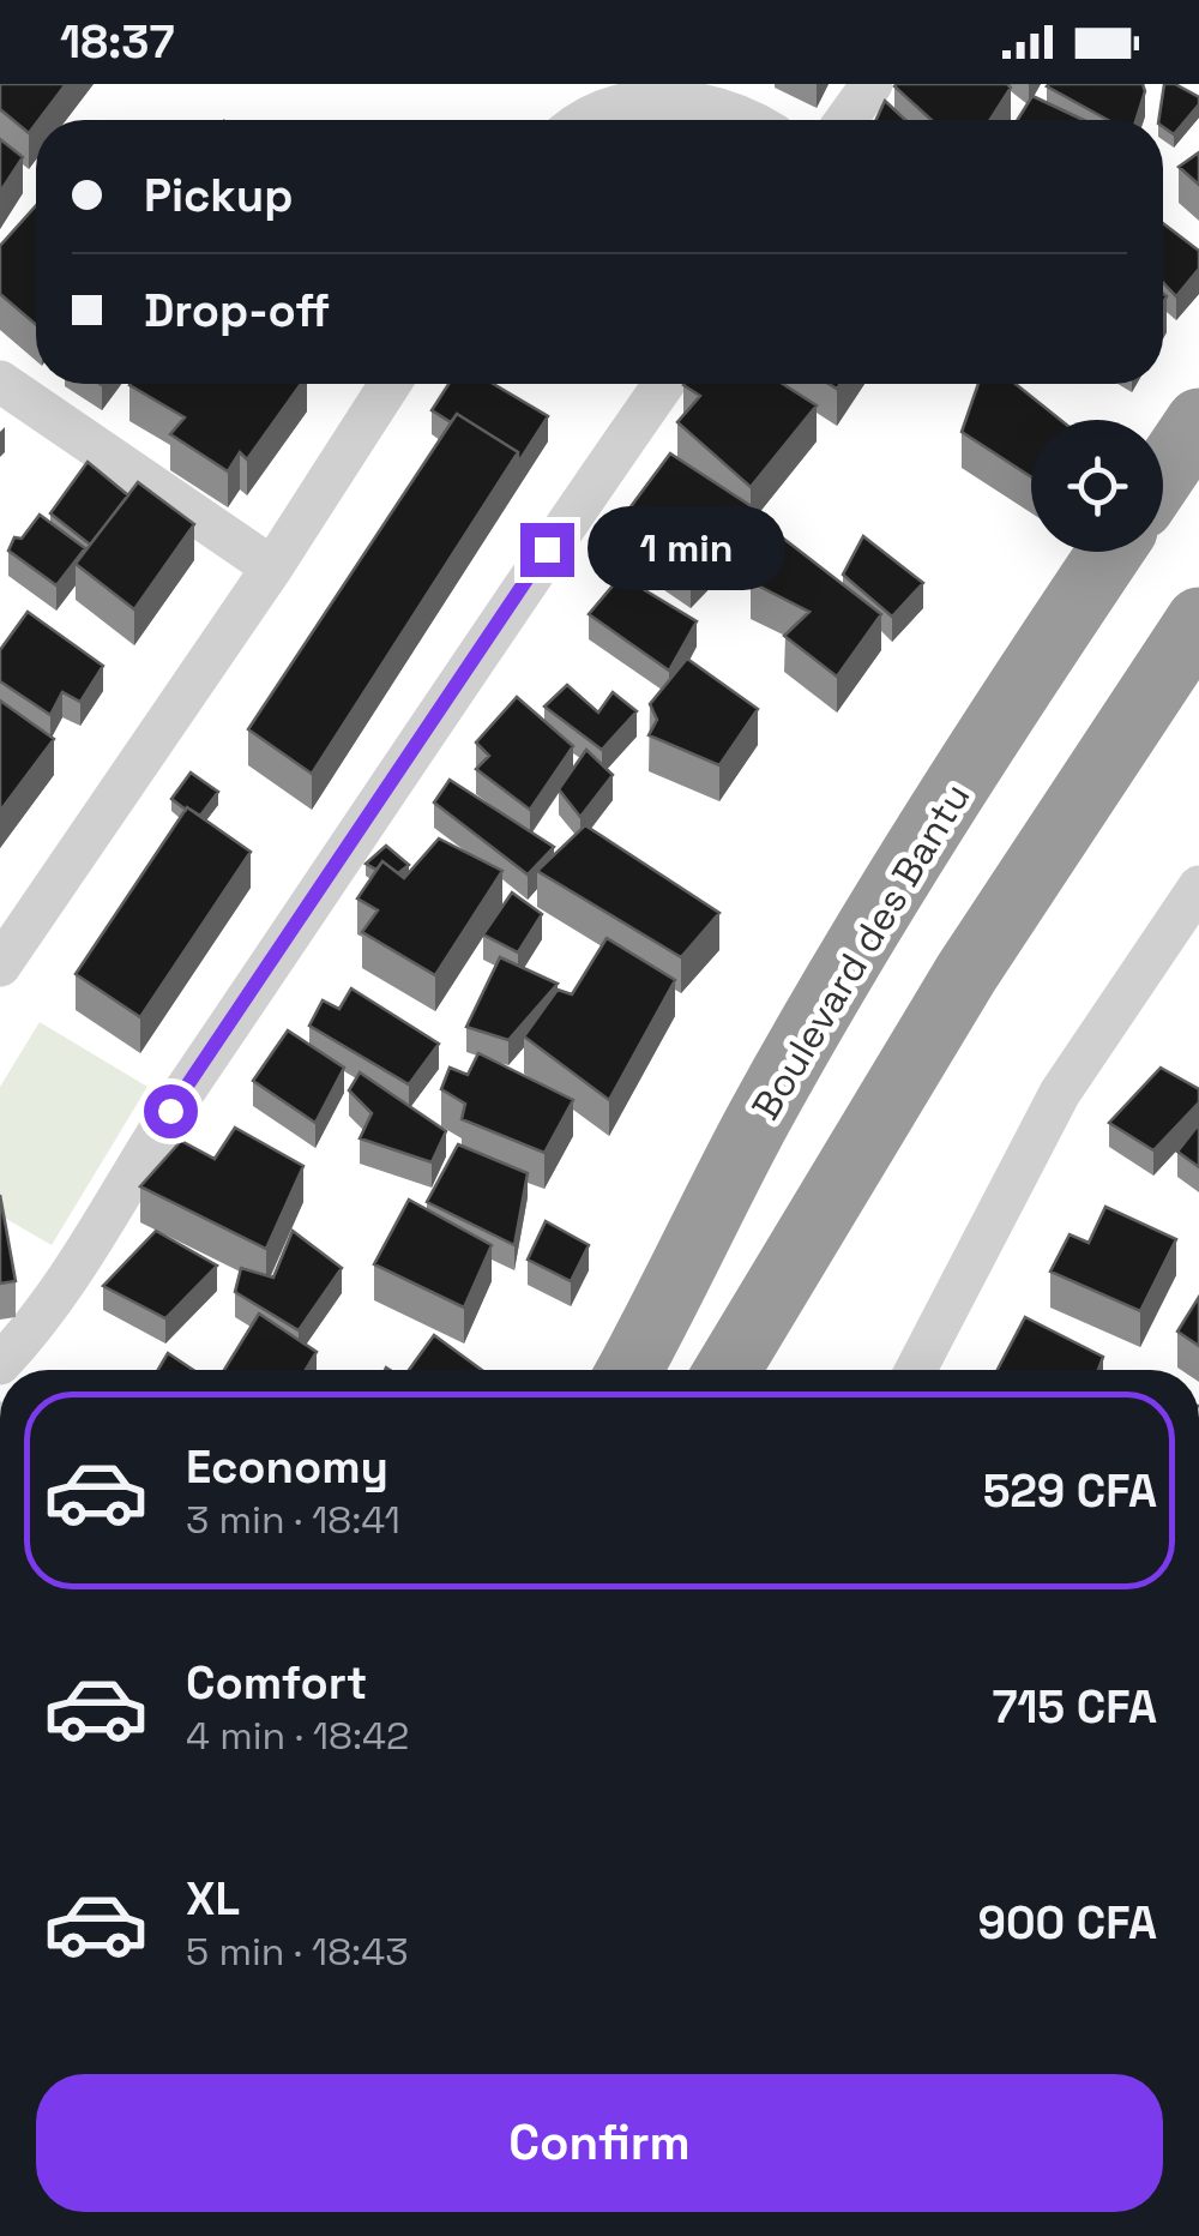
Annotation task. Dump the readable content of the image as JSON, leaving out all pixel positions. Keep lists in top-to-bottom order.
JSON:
{
  "streets": {
    "highway": ["Boulevard des Bantu"]
  },
  "page": {
    "status": "18:37",
    "banner": ["Pickup", "Drop-off"],
    "bubble": "1 min",
    "list": [
      {
        "name": "Economy",
        "note": "3 min · 18:41",
        "value": "529 CFA"
      },
      {
        "name": "Comfort",
        "note": "4 min · 18:42",
        "value": "715 CFA"
      },
      {
        "name": "XL",
        "note": "5 min · 18:43",
        "value": "900 CFA"
      }
    ],
    "buttons": "Confirm"
  }
}
